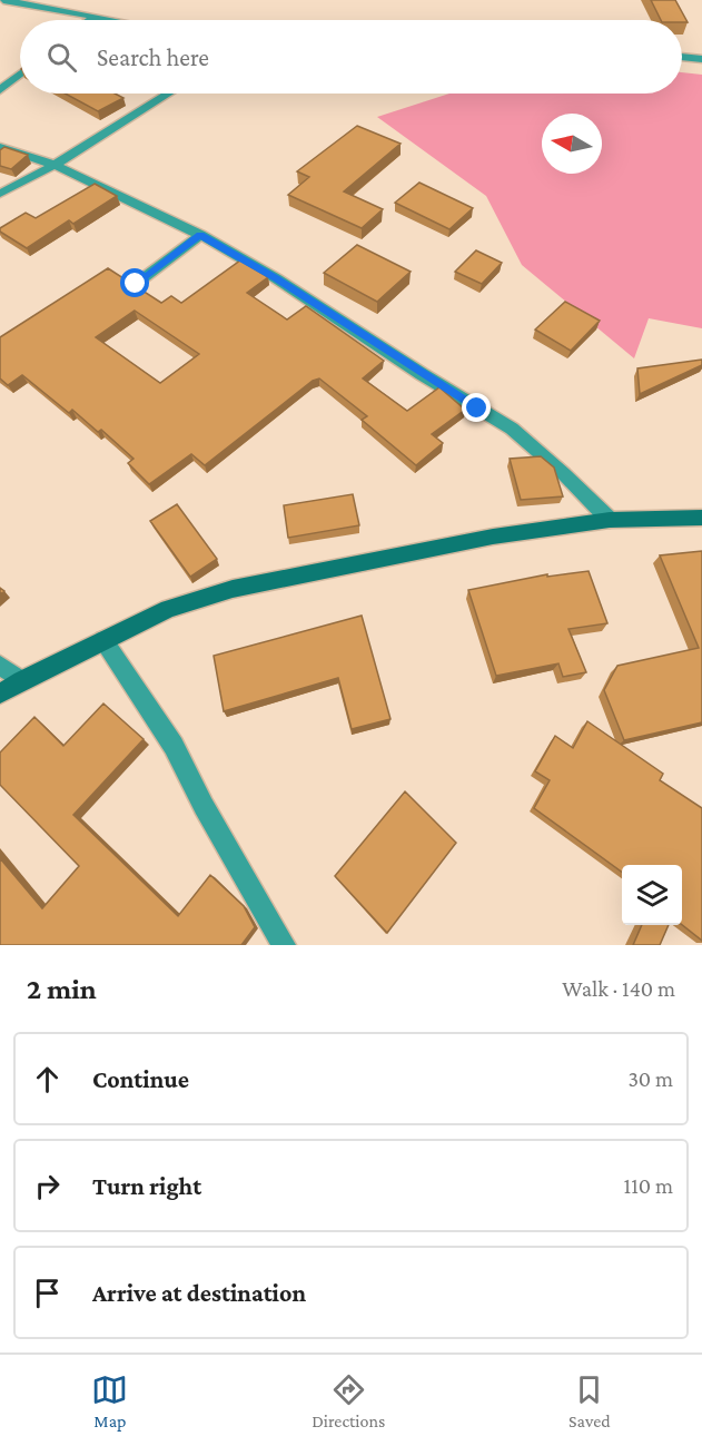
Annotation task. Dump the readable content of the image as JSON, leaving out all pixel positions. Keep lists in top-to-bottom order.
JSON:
{
  "north": "left",
  "page": {
    "search": "Search here",
    "heading": ["2 min", "Walk · 140 m"],
    "list": [
      ["Continue", "30 m"],
      ["Turn right", "110 m"],
      "Arrive at destination"
    ],
    "nav": ["Map", "Directions", "Saved"]
  }
}
